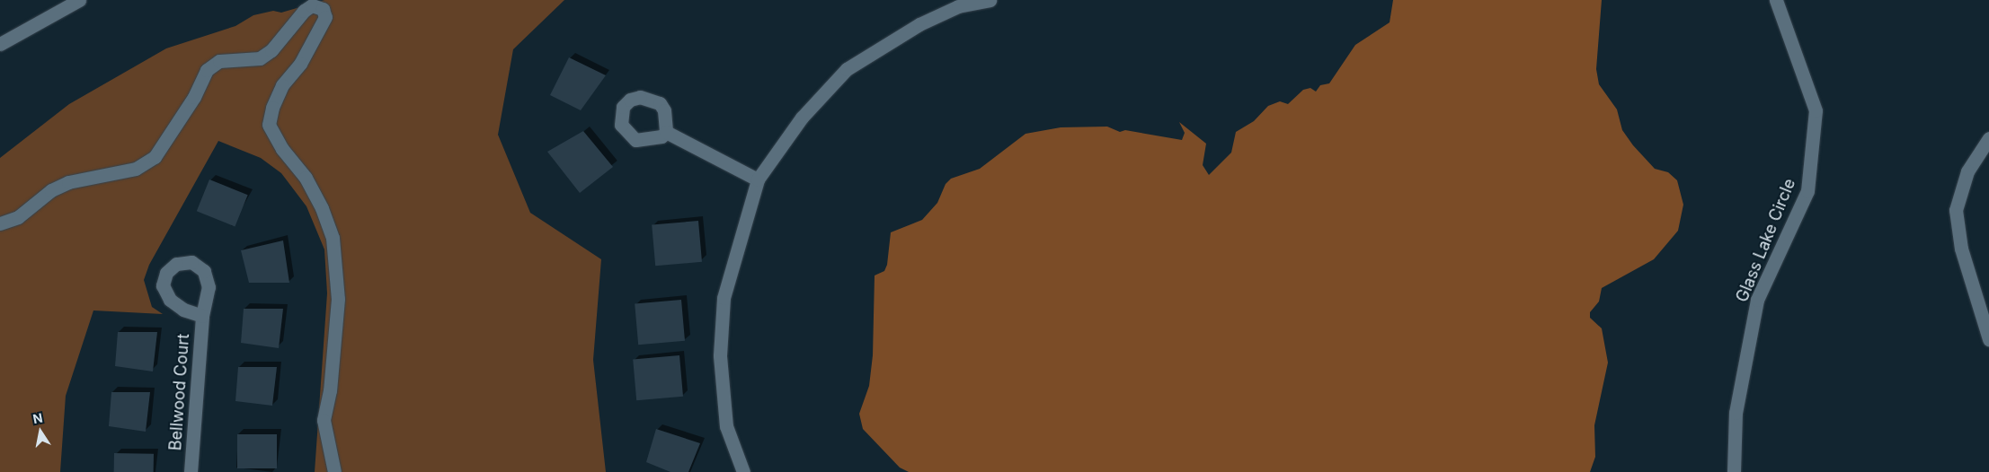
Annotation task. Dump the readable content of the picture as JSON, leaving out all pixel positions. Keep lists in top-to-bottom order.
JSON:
{
  "streets": {
    "street": ["Glass Lake Circle", "Bellwood Court"]
  },
  "north": "top"
}
